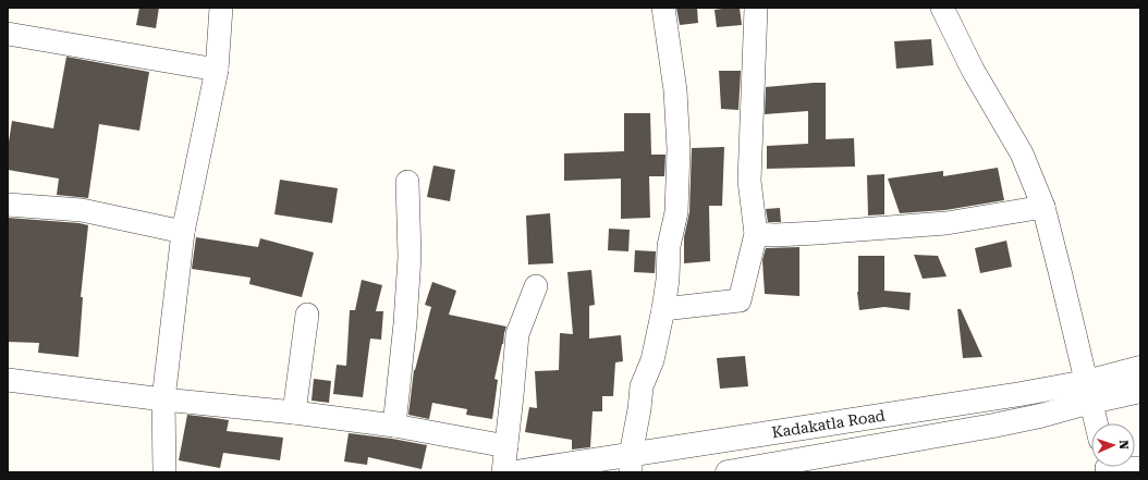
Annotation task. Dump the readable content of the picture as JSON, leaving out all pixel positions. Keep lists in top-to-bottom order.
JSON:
{
  "streets": {
    "street": ["Kadakatla Road"]
  },
  "north": "right"
}
